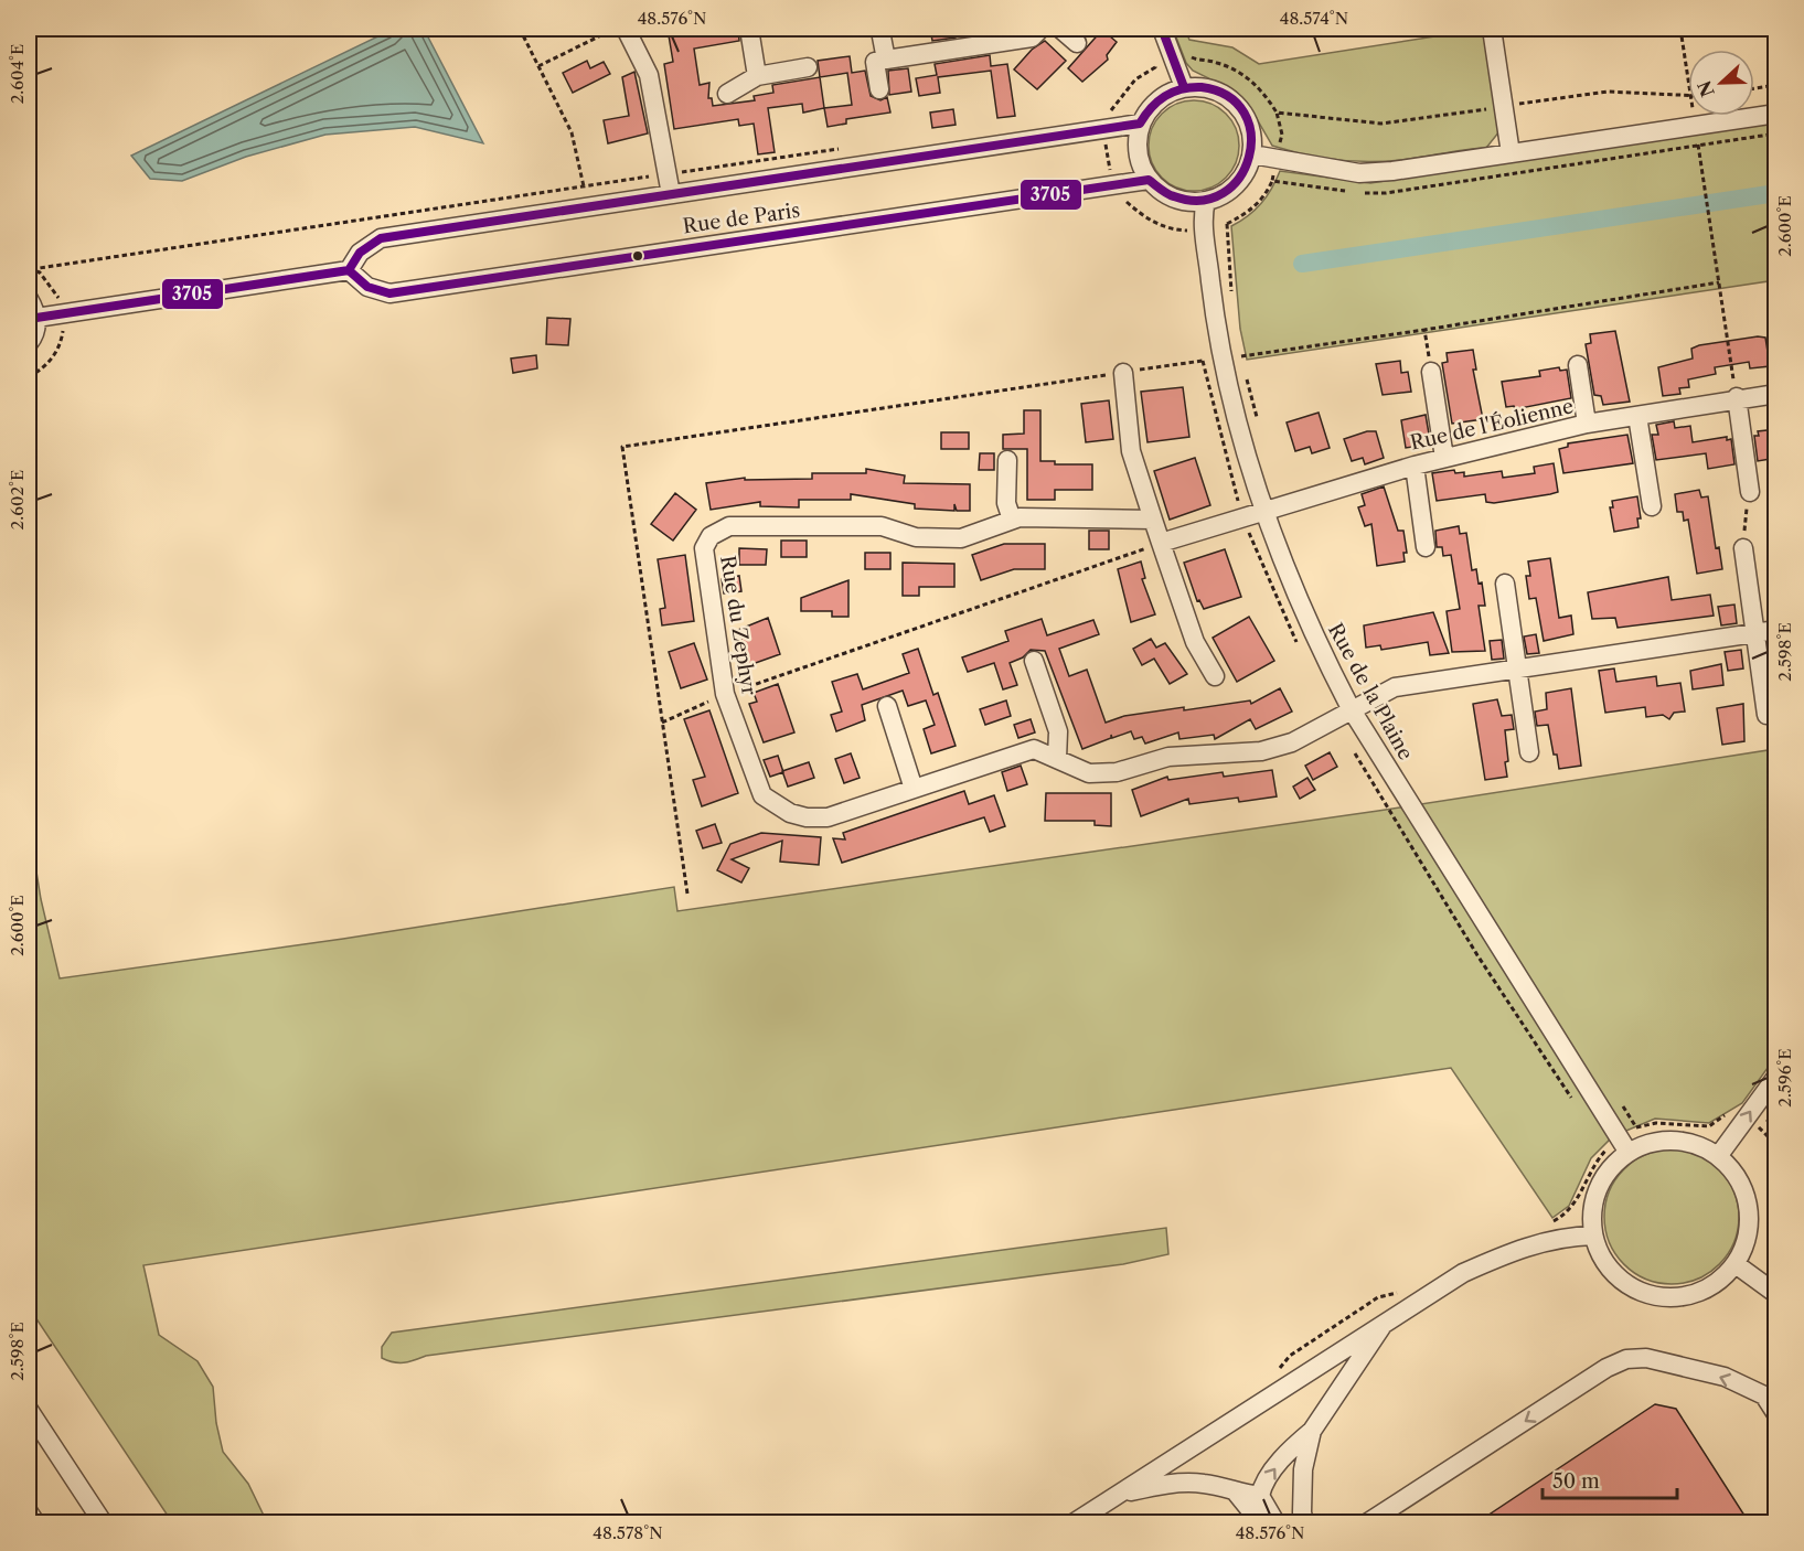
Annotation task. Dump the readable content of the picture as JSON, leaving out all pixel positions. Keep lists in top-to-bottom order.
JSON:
{
  "streets": {
    "street": [
      "Rue de Paris",
      "Rue de l'Éolienne",
      "Rue du Zephyr",
      "Rue de la Plaine"
    ]
  },
  "crossings": [
    ["Rue de Paris", "Rue de la Plaine"],
    ["Rue de l'Éolienne", "Rue de la Plaine"],
    ["Rue du Zephyr", "Rue de la Plaine"]
  ],
  "lines": ["transit line 3705"],
  "scale_bar": "50 m",
  "north": "left",
  "coordinates": [
    "48.576°N",
    "48.574°N",
    "2.604°E",
    "2.600°E",
    "2.602°E",
    "2.598°E",
    "2.596°E",
    "48.578°N"
  ]
}
